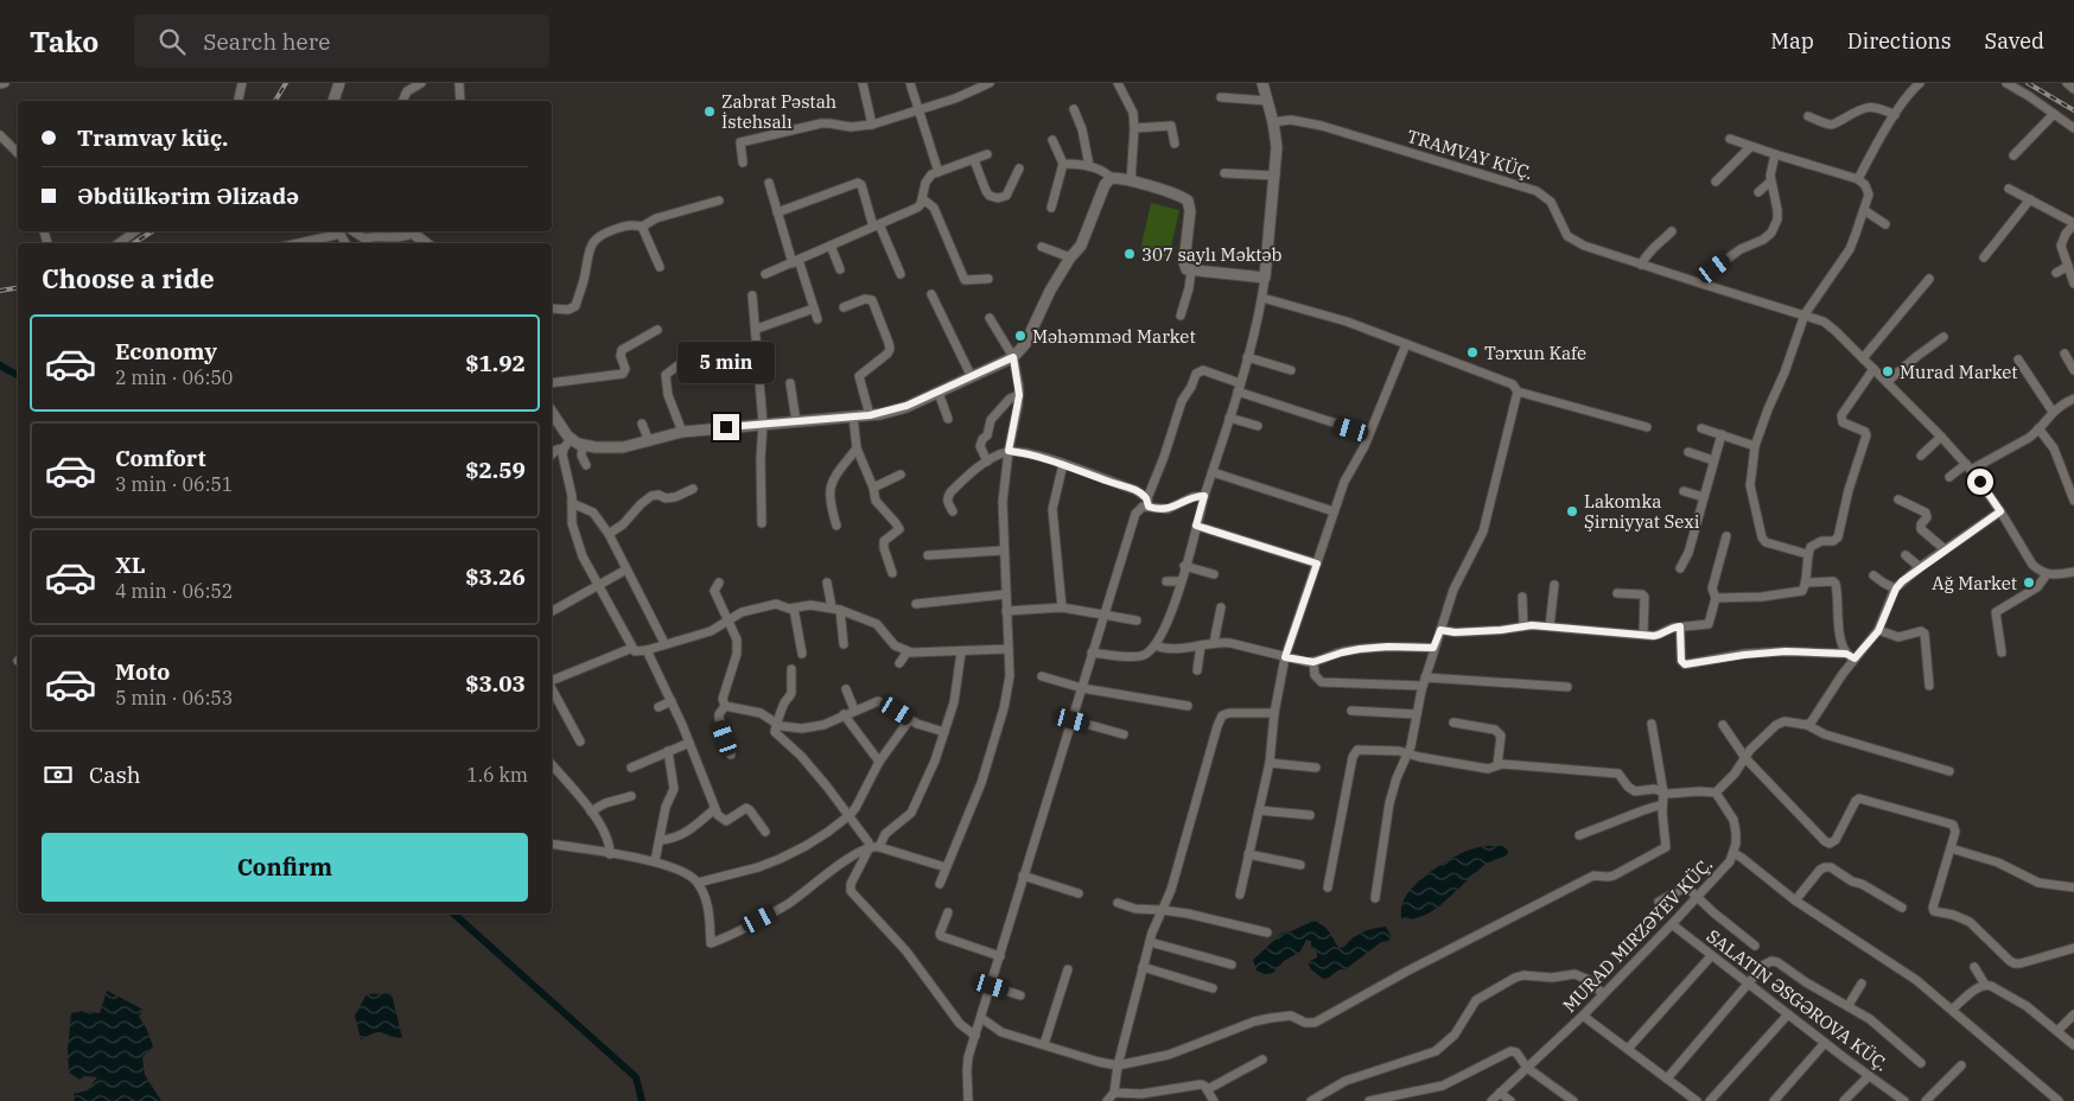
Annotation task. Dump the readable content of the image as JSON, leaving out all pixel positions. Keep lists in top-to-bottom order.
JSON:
{
  "streets": {
    "street": ["TRAMVAY KÜÇ.", "MURAD MIRZƏYEV KÜÇ."]
  },
  "places": [
    "Zabrat Pəstah İstehsalı",
    "307 saylı Məktəb",
    "Məhəmməd Market",
    "Tərxun Kafe",
    "Murad Market",
    "Lakomka Şirniyyat Sexi",
    "Ağ Market"
  ],
  "page": {
    "header": "Tako",
    "search": "Search here",
    "nav": ["Map", "Directions", "Saved"],
    "banner": ["Tramvay küç.", "Əbdülkərim Əlizadə"],
    "heading": "Choose a ride",
    "list": [
      {
        "name": "Economy",
        "note": "2 min · 06:50",
        "value": "$1.92"
      },
      {
        "name": "Comfort",
        "note": "3 min · 06:51",
        "value": "$2.59"
      },
      {
        "name": "XL",
        "note": "4 min · 06:52",
        "value": "$3.26"
      },
      {
        "name": "Moto",
        "note": "5 min · 06:53",
        "value": "$3.03"
      }
    ],
    "bubble": "5 min",
    "pay": ["Cash", "1.6 km"],
    "buttons": "Confirm"
  }
}
